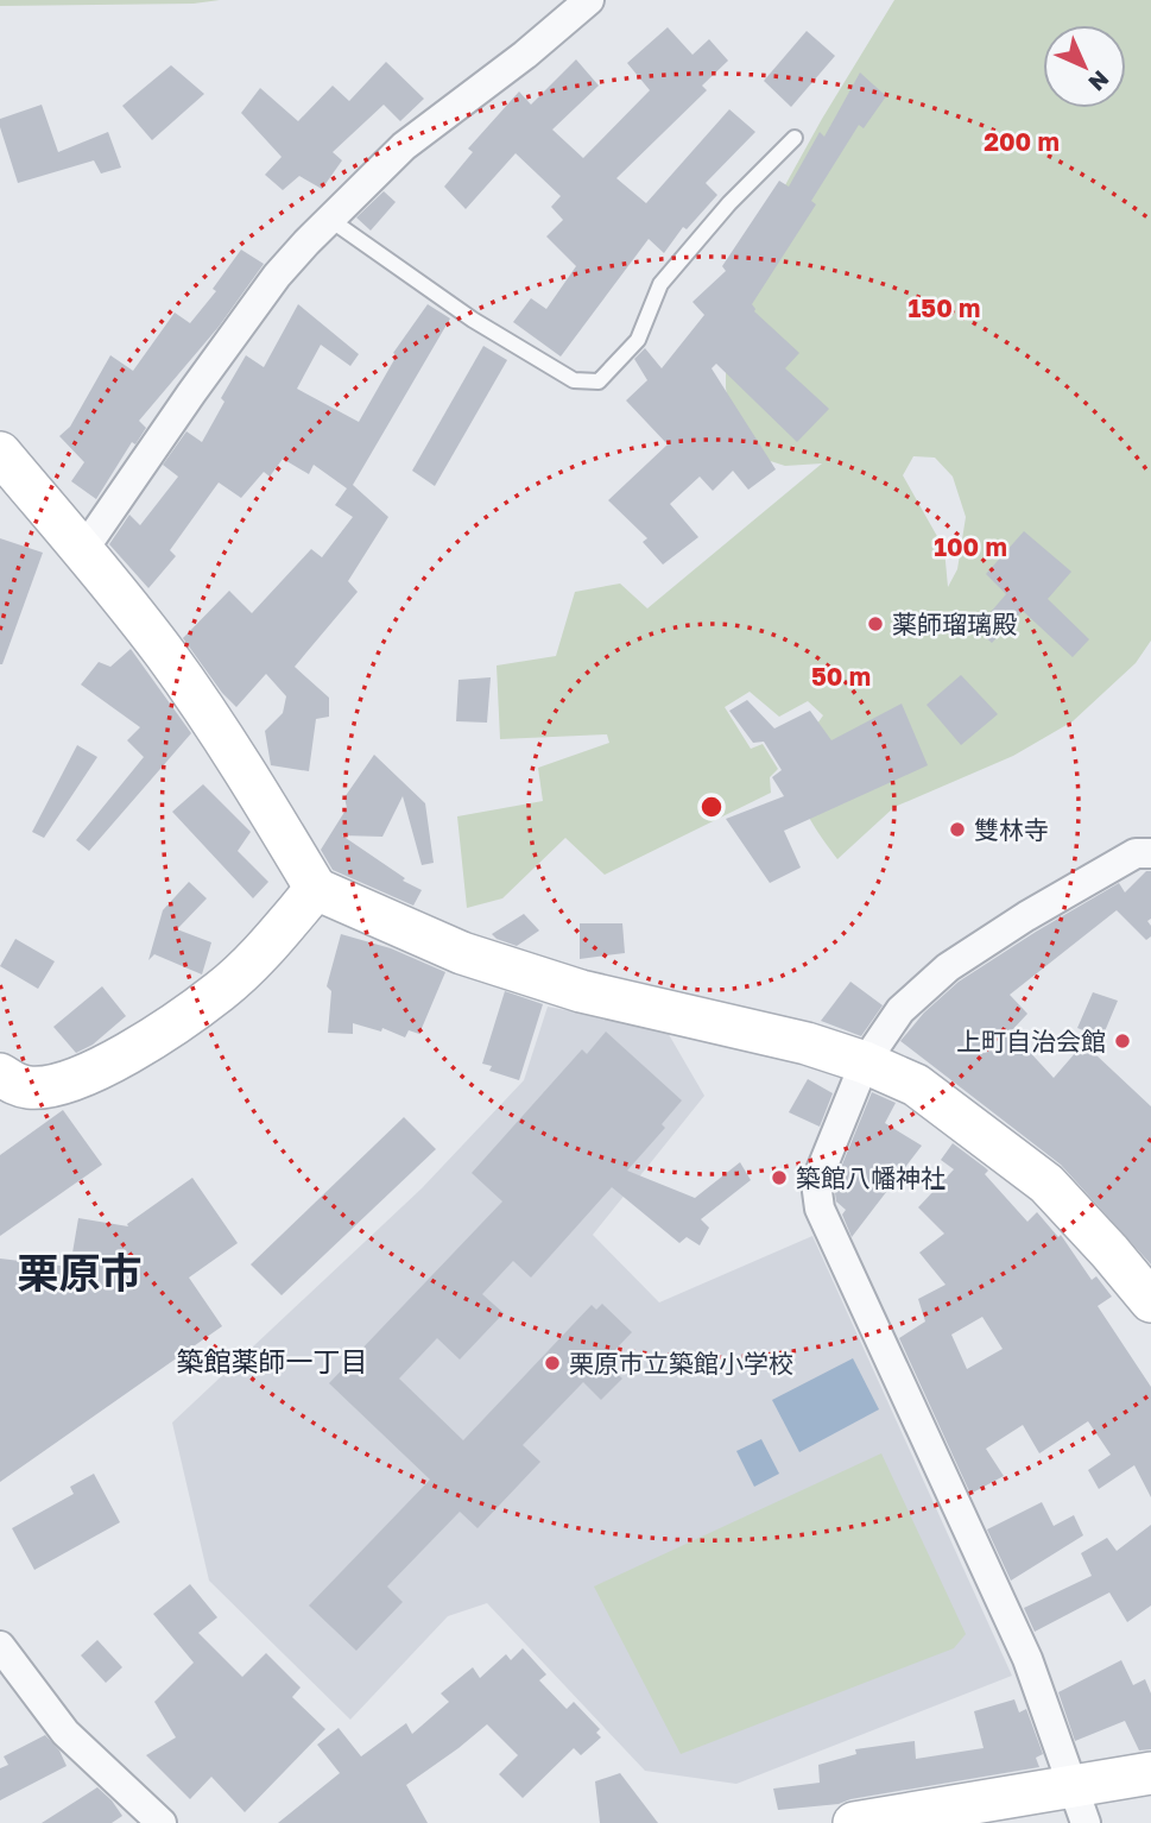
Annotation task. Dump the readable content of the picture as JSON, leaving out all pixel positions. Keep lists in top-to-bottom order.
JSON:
{
  "districts": ["栗原市", "築館薬師一丁目"],
  "places": [
    "薬師瑠璃殿",
    "雙林寺",
    "上町自治会館",
    "築館八幡神社",
    "栗原市立築館小学校"
  ],
  "north": "bottom right",
  "rings": [
    "200 m",
    "150 m",
    "100 m",
    "50 m"
  ]
}
